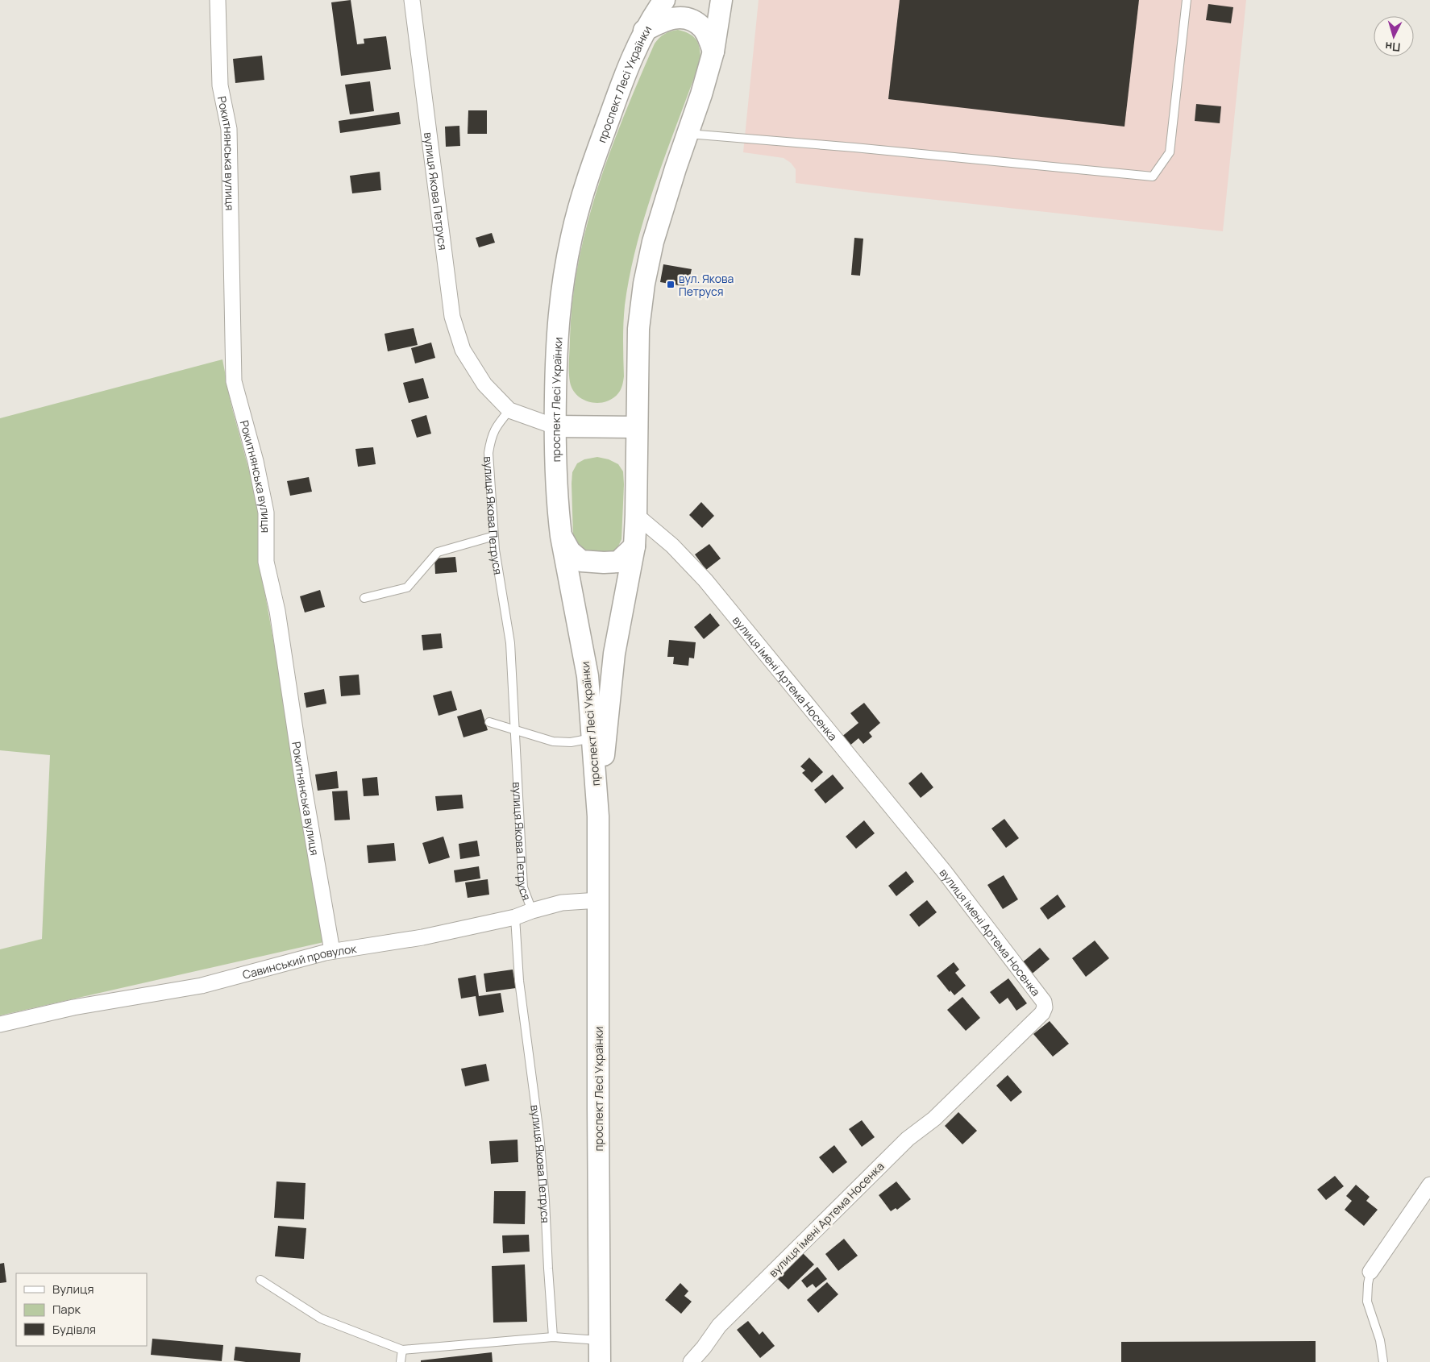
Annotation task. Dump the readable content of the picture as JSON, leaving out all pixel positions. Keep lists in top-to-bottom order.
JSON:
{
  "streets": {
    "street": [
      "проспект Лесі Українки",
      "Рокитнянська вулиця",
      "вулиця Якова Петруся",
      "вулиця імені Артема Носенка",
      "Савинський провулок"
    ]
  },
  "crossings": [
    ["проспект Лесі Українки", "вулиця імені Артема Носенка"],
    ["проспект Лесі Українки", "Савинський провулок"],
    ["Рокитнянська вулиця", "Савинський провулок"],
    ["вулиця Якова Петруся", "Савинський провулок"]
  ],
  "places": {
    "transit": ["вул. Якова Петруся"]
  },
  "legend": ["Вулиця", "Парк", "Будівля"],
  "north": "bottom"
}
